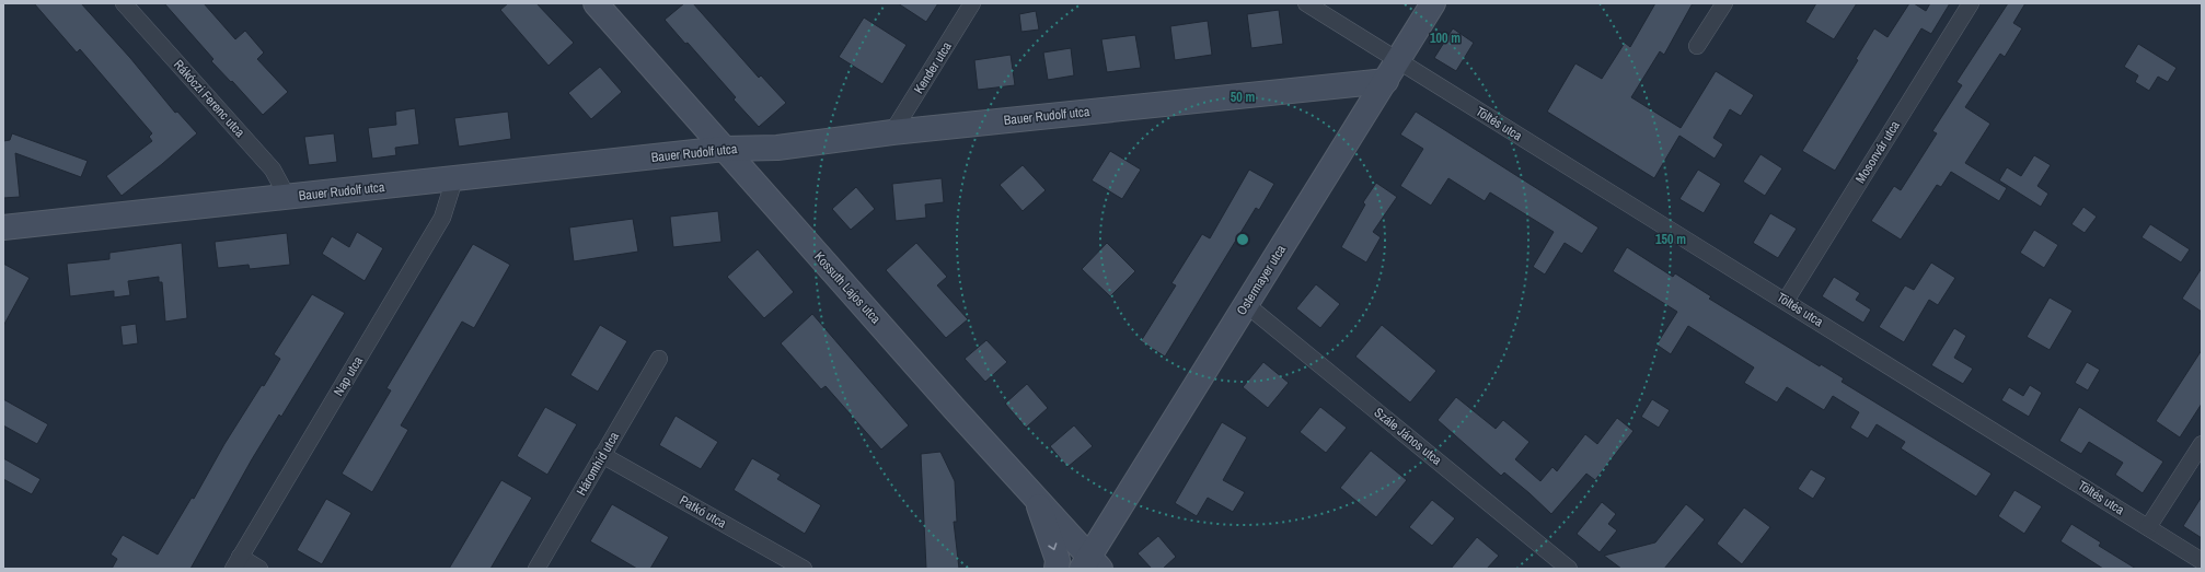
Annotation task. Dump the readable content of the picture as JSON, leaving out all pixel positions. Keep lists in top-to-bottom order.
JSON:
{
  "streets": {
    "street": [
      "Kender utca",
      "Rákóczi Ferenc utca",
      "Bauer Rudolf utca",
      "Töltés utca",
      "Mosonvár utca",
      "Ostermayer utca",
      "Kossuth Lajos utca",
      "Nap utca",
      "Szále János utca",
      "Háromhíd utca",
      "Patkó utca"
    ]
  },
  "crossings": [
    ["Kender utca", "Bauer Rudolf utca"],
    ["Rákóczi Ferenc utca", "Bauer Rudolf utca"],
    ["Bauer Rudolf utca", "Töltés utca"],
    ["Bauer Rudolf utca", "Ostermayer utca"],
    ["Bauer Rudolf utca", "Kossuth Lajos utca"],
    ["Bauer Rudolf utca", "Nap utca"],
    ["Töltés utca", "Mosonvár utca"],
    ["Töltés utca", "Ostermayer utca"],
    ["Ostermayer utca", "Kossuth Lajos utca"],
    ["Ostermayer utca", "Szále János utca"],
    ["Háromhíd utca", "Patkó utca"]
  ],
  "rings": ["100 m", "50 m", "150 m"]
}
